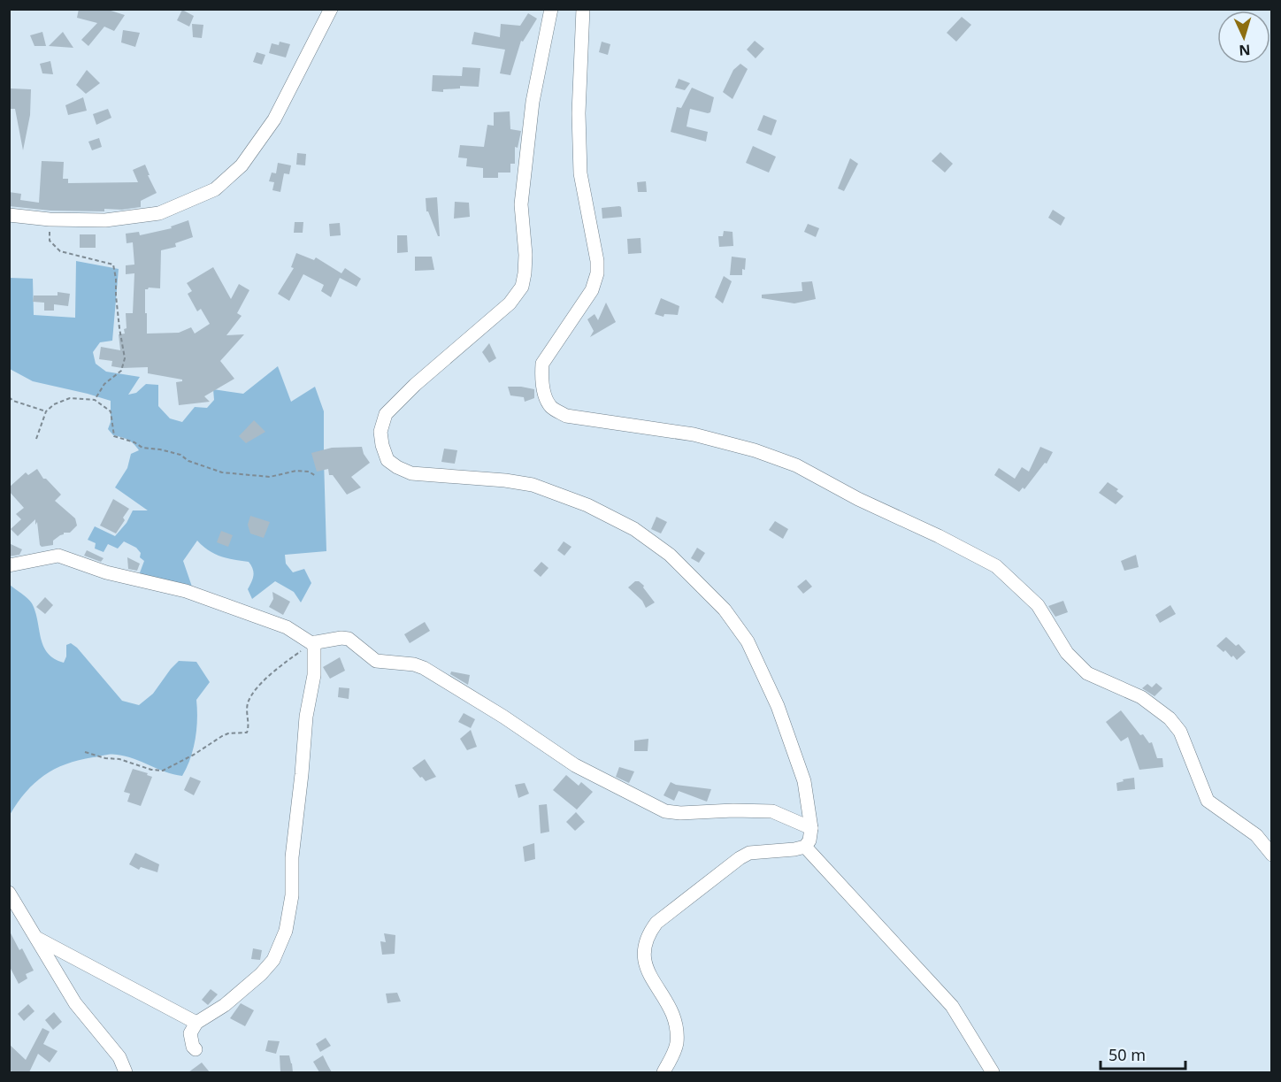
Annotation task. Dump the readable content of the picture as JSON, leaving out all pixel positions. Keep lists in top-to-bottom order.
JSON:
{
  "scale_bar": "50 m",
  "north": "bottom"
}
